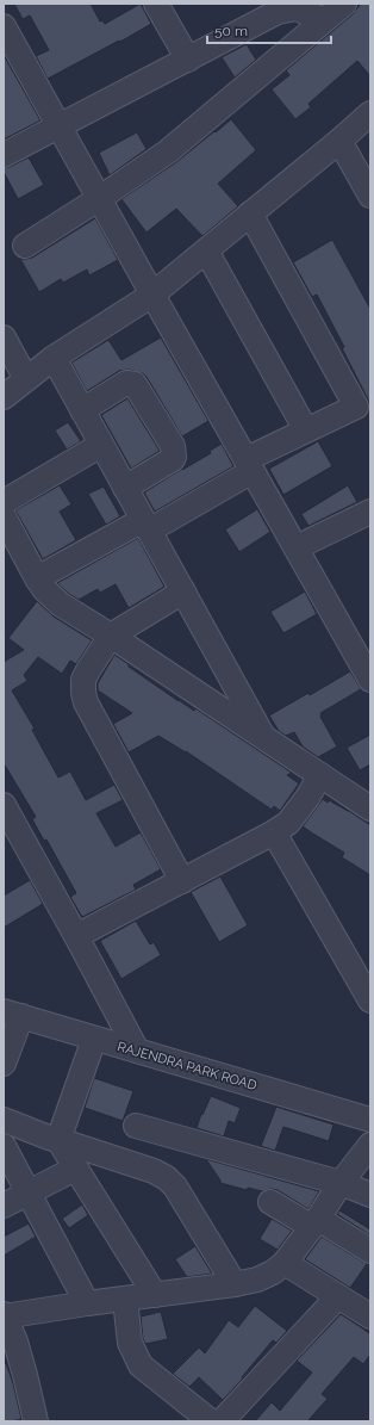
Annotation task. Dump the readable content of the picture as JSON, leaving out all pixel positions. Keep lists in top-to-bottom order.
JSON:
{
  "streets": {
    "street": ["RAJENDRA PARK ROAD"]
  },
  "scale_bar": "50 m"
}
